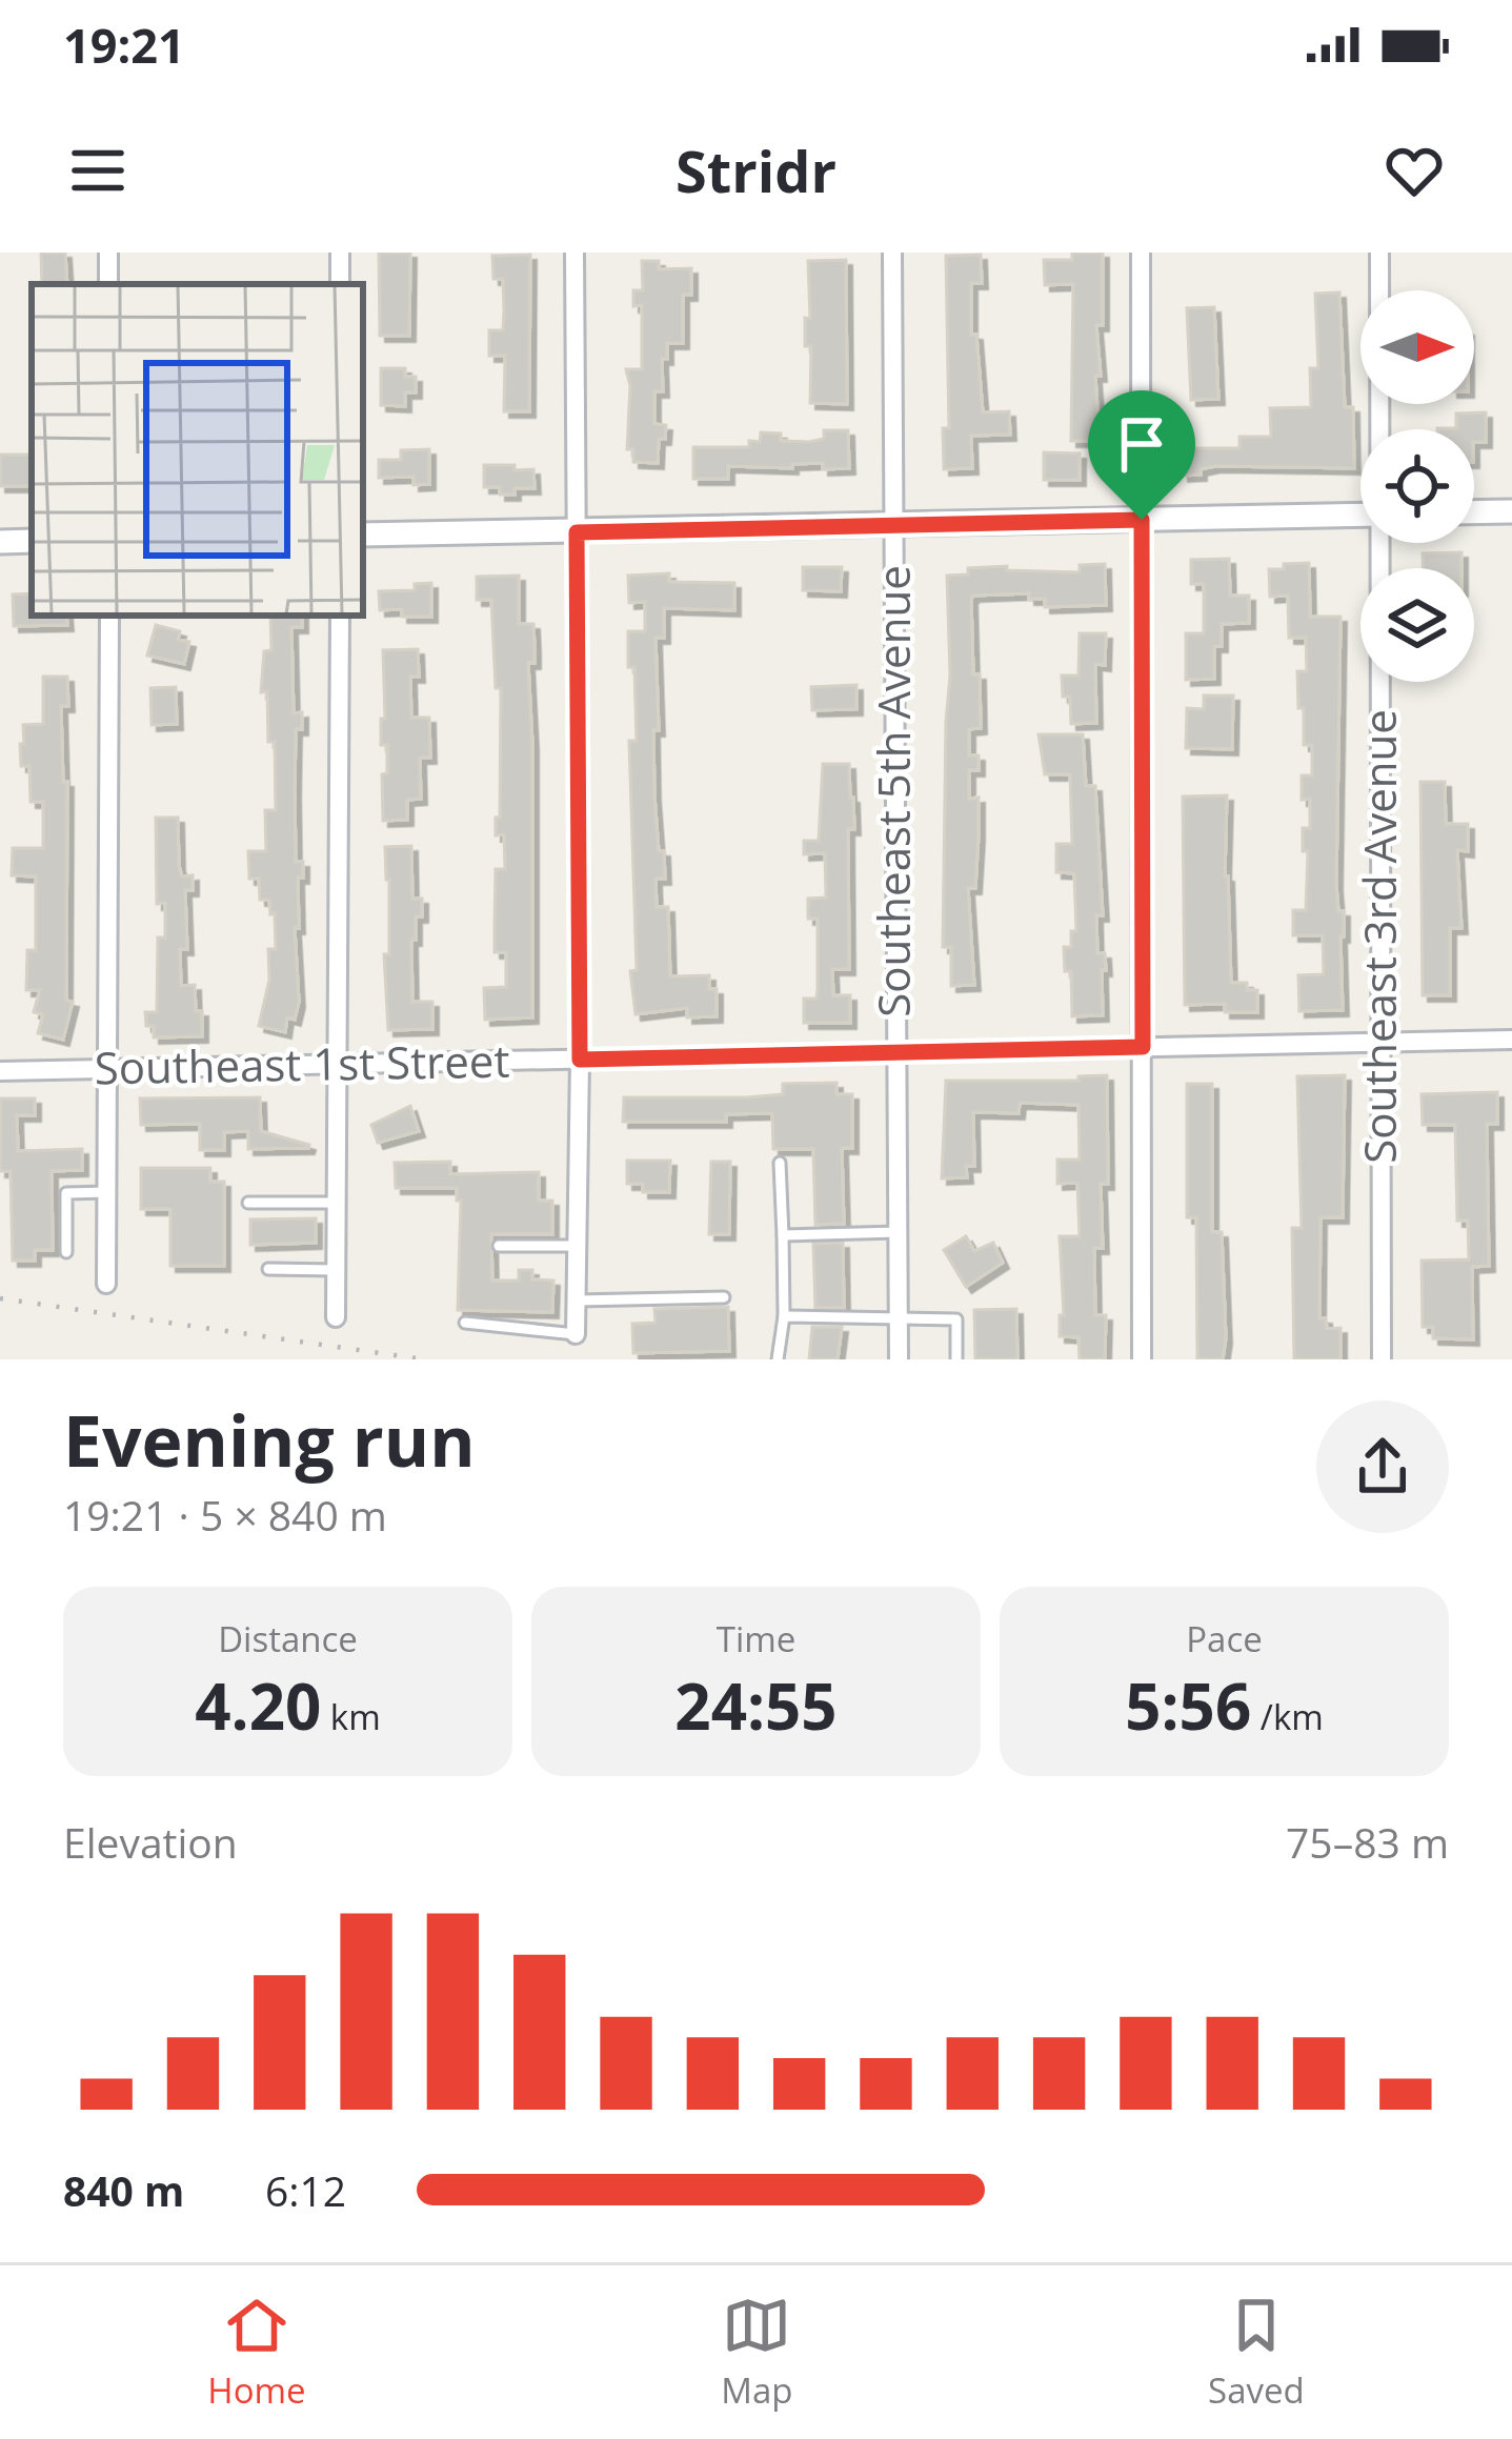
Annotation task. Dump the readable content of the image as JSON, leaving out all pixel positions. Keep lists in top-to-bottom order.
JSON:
{
  "streets": {
    "street": ["Southeast 5th Avenue", "Southeast 3rd Avenue", "Southeast 1st Street"]
  },
  "crossings": [
    ["Southeast 5th Avenue", "Southeast 1st Street"],
    ["Southeast 3rd Avenue", "Southeast 1st Street"]
  ],
  "north": "right",
  "page": {
    "status": "19:21",
    "header": "Stridr",
    "heading": ["Evening run", "19:21 · 5 × 840 m"],
    "stats": [
      ["Distance", "4.20 km"],
      ["Time", "24:55"],
      ["Pace", "5:56 /km"]
    ],
    "chart": ["Elevation", "75–83 m"],
    "list": [
      {
        "name": "840 m",
        "note": "6:12"
      }
    ],
    "tabs": ["Home", "Map", "Saved"]
  }
}
